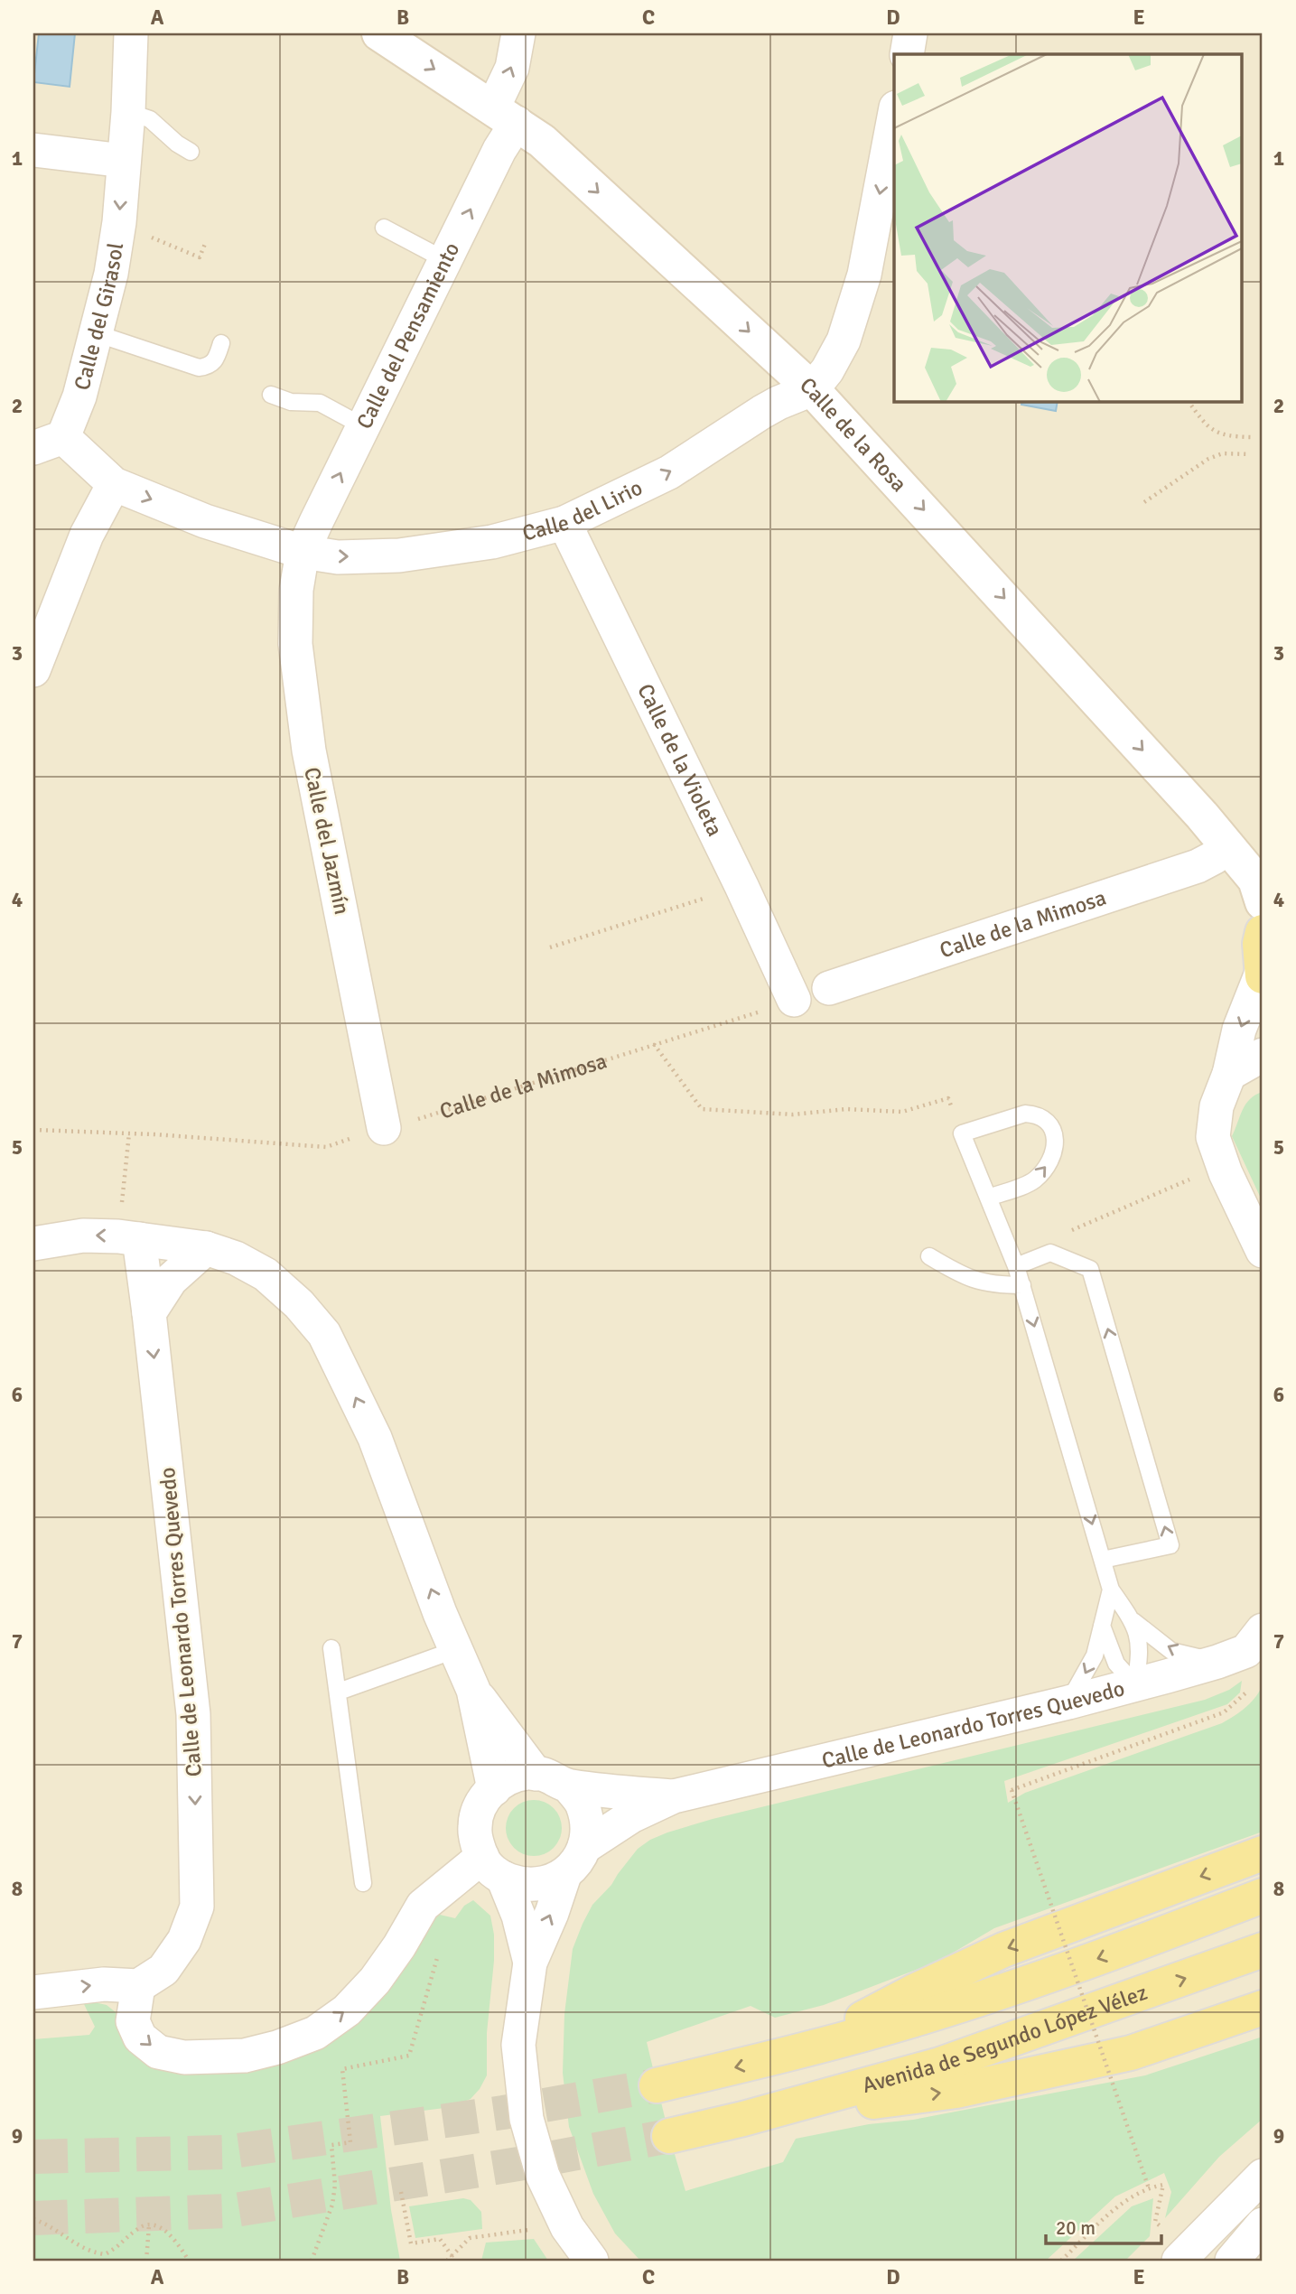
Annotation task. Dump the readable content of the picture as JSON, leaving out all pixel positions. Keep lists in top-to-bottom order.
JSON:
{
  "streets": {
    "main road": ["Avenida de Segundo López Vélez"],
    "street": [
      "Calle del Girasol",
      "Calle del Pensamiento",
      "Calle de la Rosa",
      "Calle del Lirio",
      "Calle de la Violeta",
      "Calle del Jazmín",
      "Calle de la Mimosa",
      "Calle de Leonardo Torres Quevedo"
    ]
  },
  "crossings": [
    ["Calle del Girasol", "Calle del Lirio"],
    ["Calle del Pensamiento", "Calle de la Rosa"],
    ["Calle del Pensamiento", "Calle del Lirio"],
    ["Calle del Pensamiento", "Calle del Jazmín"],
    ["Calle de la Rosa", "Calle del Lirio"],
    ["Calle del Lirio", "Calle de la Violeta"],
    ["Calle del Lirio", "Calle del Jazmín"],
    ["Calle del Jazmín", "Calle de la Mimosa"]
  ],
  "one_way": [
    "Calle del Pensamiento",
    "Calle de la Rosa",
    "Calle del Lirio",
    "Calle de Leonardo Torres Quevedo"
  ],
  "scale_bar": "20 m",
  "grid": {
    "columns": [
      "A",
      "B",
      "C",
      "D",
      "E"
    ],
    "rows": [
      "1",
      "2",
      "3",
      "4",
      "5",
      "6",
      "7",
      "8",
      "9"
    ]
  }
}
